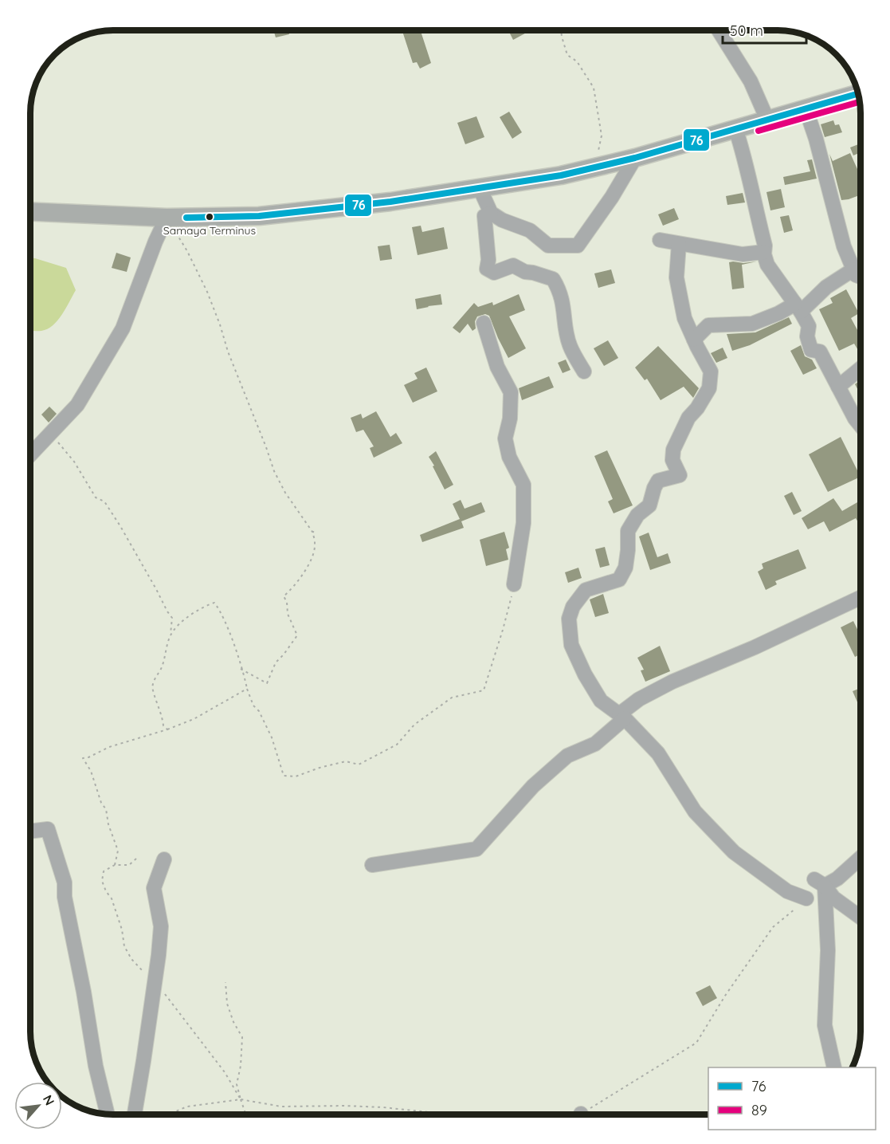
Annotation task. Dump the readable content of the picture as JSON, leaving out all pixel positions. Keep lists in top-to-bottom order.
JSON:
{
  "places": ["Samaya Terminus"],
  "lines": ["transit line 76", "transit line 89"],
  "legend": ["76", "89"],
  "scale_bar": "50 m",
  "north": "top right"
}
